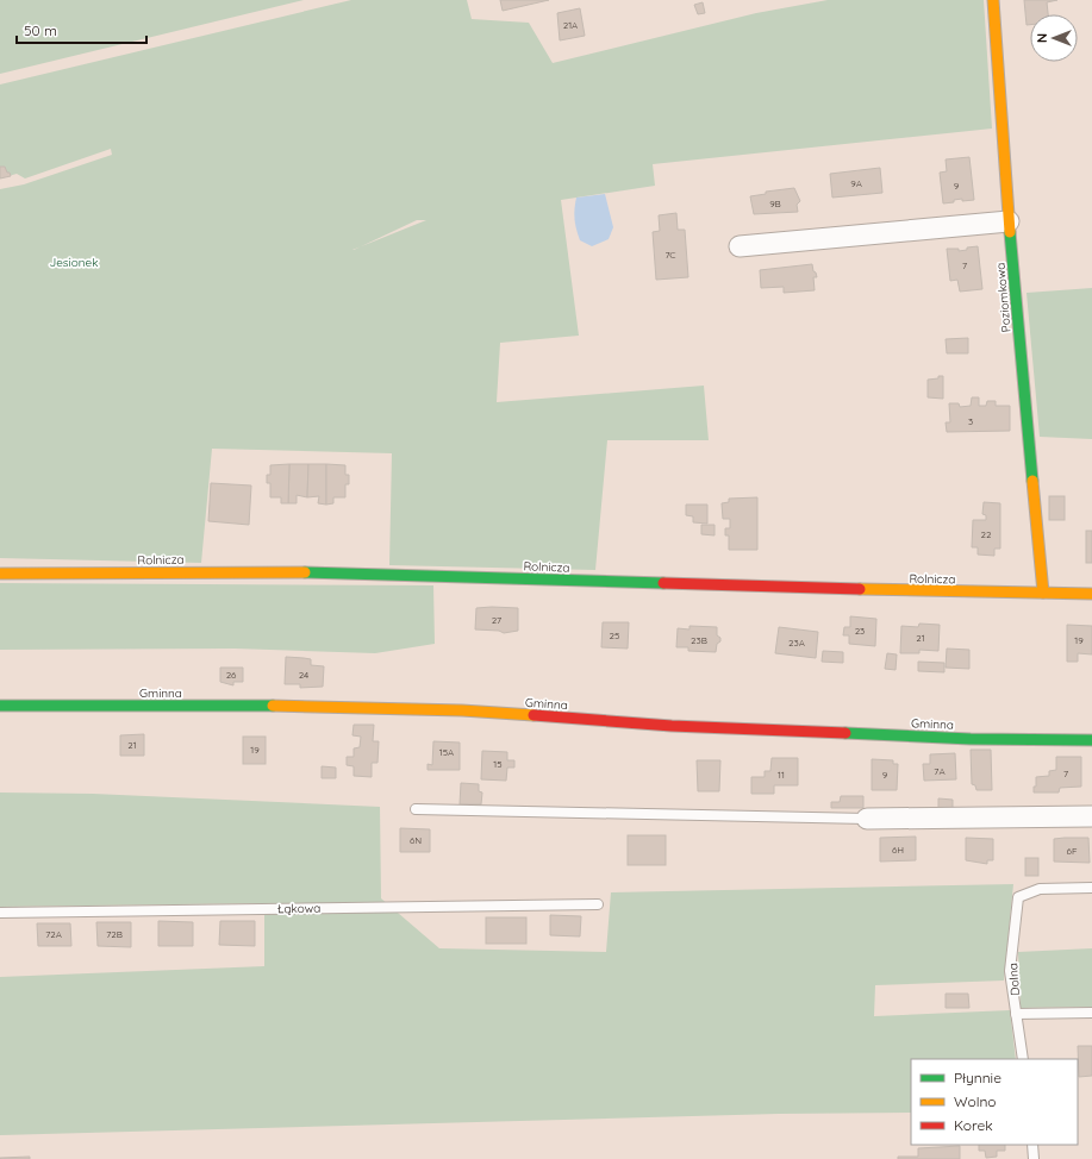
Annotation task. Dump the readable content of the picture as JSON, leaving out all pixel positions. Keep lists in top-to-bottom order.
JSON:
{
  "streets": {
    "street": ["Poziomkowa", "Rolnicza", "Gminna"],
    "lane": ["Łąkowa", "Dolna"]
  },
  "crossings": [
    ["Poziomkowa", "Rolnicza"]
  ],
  "parks": ["Jesionek"],
  "house_numbers": [
    "21A",
    "9A",
    "9",
    "9B",
    "7C",
    "7",
    "3",
    "22",
    "27",
    "23",
    "25",
    "21",
    "23B",
    "19",
    "23A",
    "26",
    "24",
    "21",
    "19",
    "15A",
    "15",
    "7A",
    "7",
    "11",
    "9",
    "6N",
    "6H",
    "6F",
    "72A",
    "72B"
  ],
  "legend": ["Płynnie", "Wolno", "Korek"],
  "scale_bar": "50 m",
  "north": "left"
}
